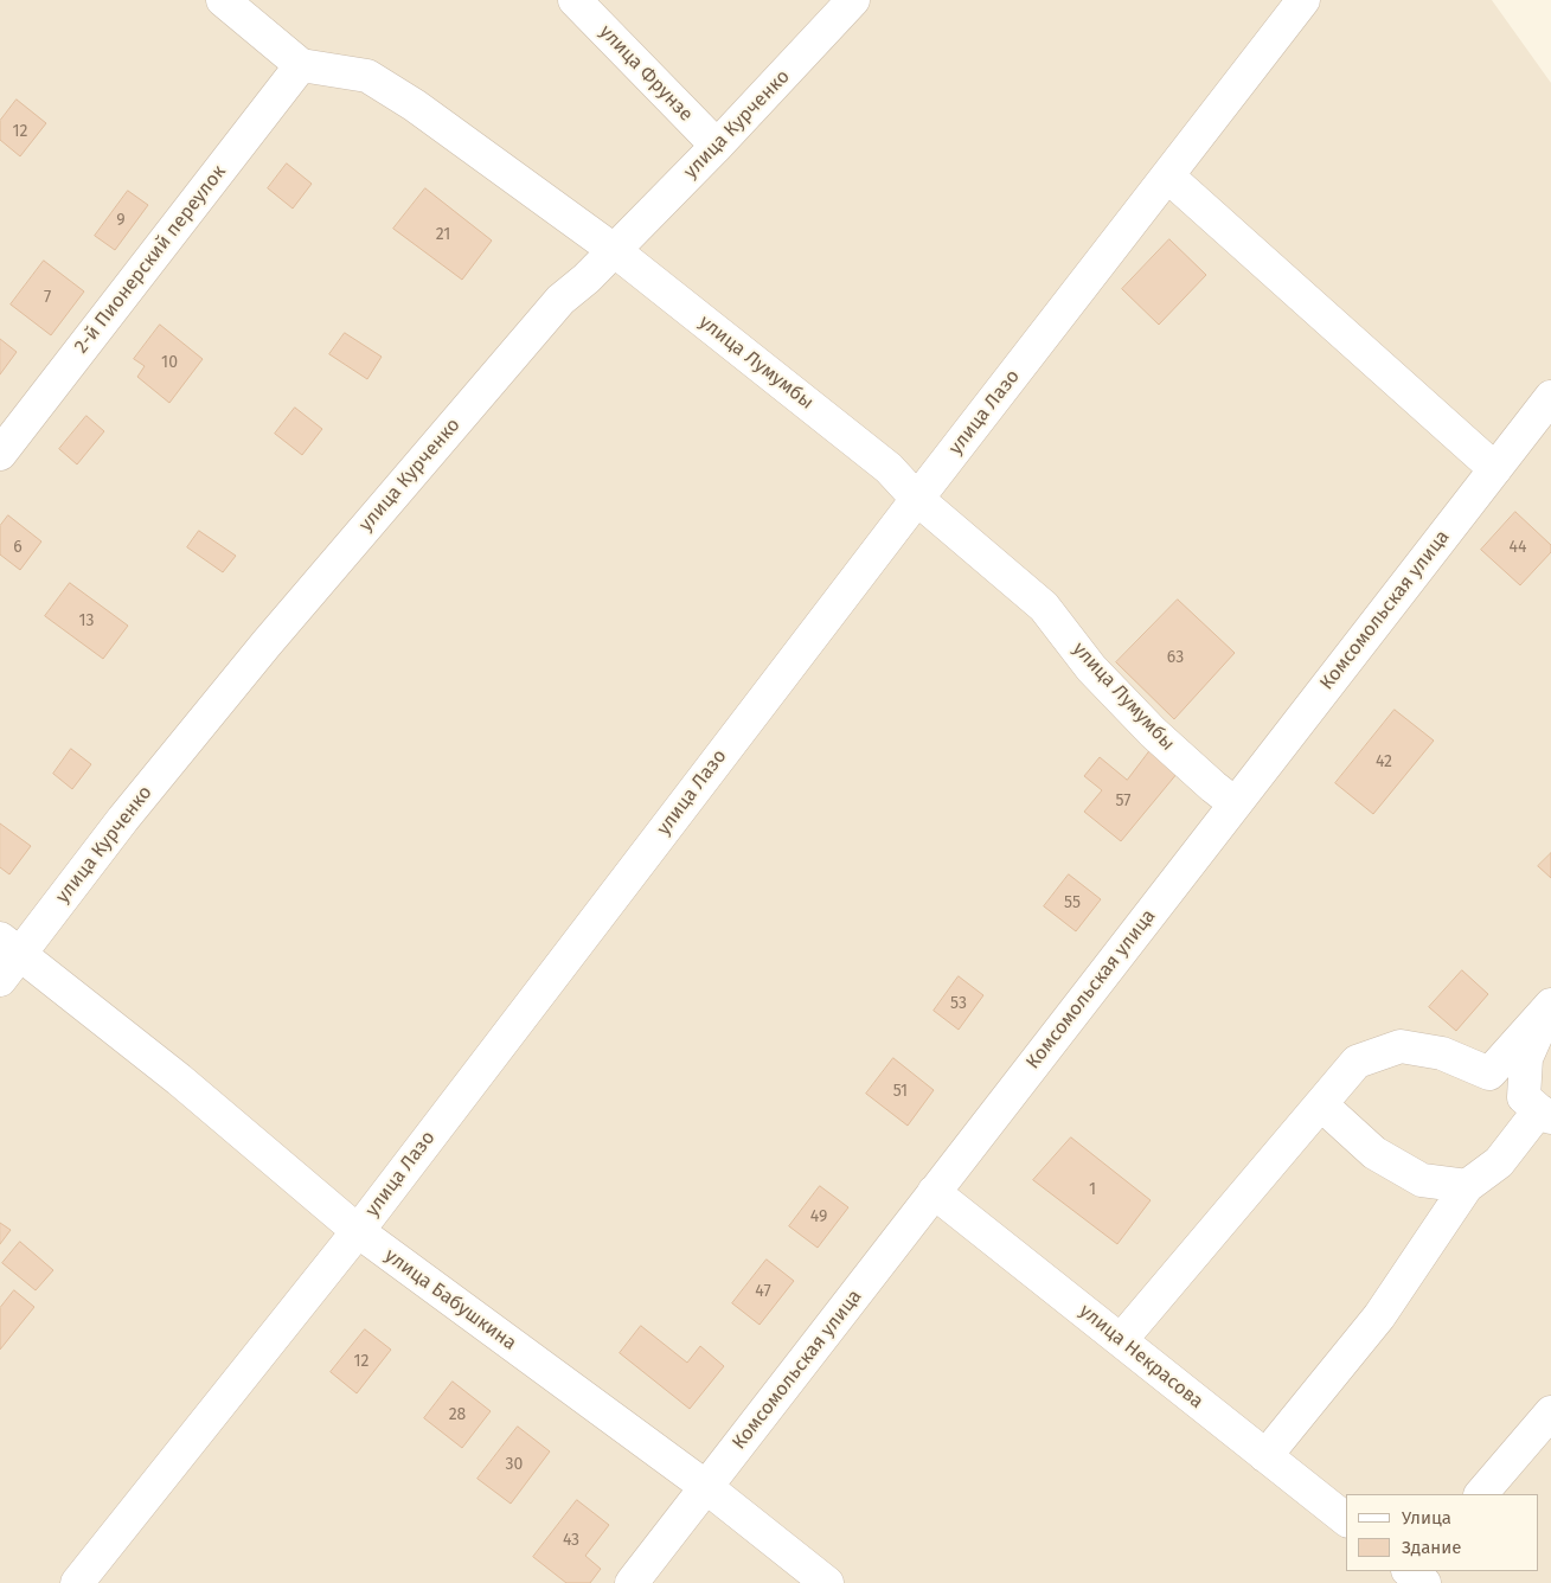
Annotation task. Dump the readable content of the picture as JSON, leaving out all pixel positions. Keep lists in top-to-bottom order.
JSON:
{
  "streets": {
    "street": [
      "улица Фрунзе",
      "улица Курченко",
      "2-й Пионерский переулок",
      "улица Лумумбы",
      "улица Лазо",
      "Комсомольская улица",
      "улица Бабушкина",
      "улица Некрасова"
    ]
  },
  "crossings": [
    ["улица Фрунзе", "улица Курченко"],
    ["улица Курченко", "улица Лумумбы"],
    ["улица Курченко", "улица Бабушкина"],
    ["2-й Пионерский переулок", "улица Лумумбы"],
    ["улица Лумумбы", "улица Лазо"],
    ["улица Лумумбы", "Комсомольская улица"],
    ["улица Лазо", "улица Бабушкина"],
    ["Комсомольская улица", "улица Бабушкина"],
    ["Комсомольская улица", "улица Некрасова"]
  ],
  "house_numbers": [
    "12",
    "9",
    "21",
    "7",
    "10",
    "6",
    "44",
    "13",
    "63",
    "42",
    "57",
    "55",
    "53",
    "51",
    "1",
    "49",
    "47",
    "12",
    "28",
    "30",
    "43"
  ],
  "legend": ["Улица", "Здание"]
}
